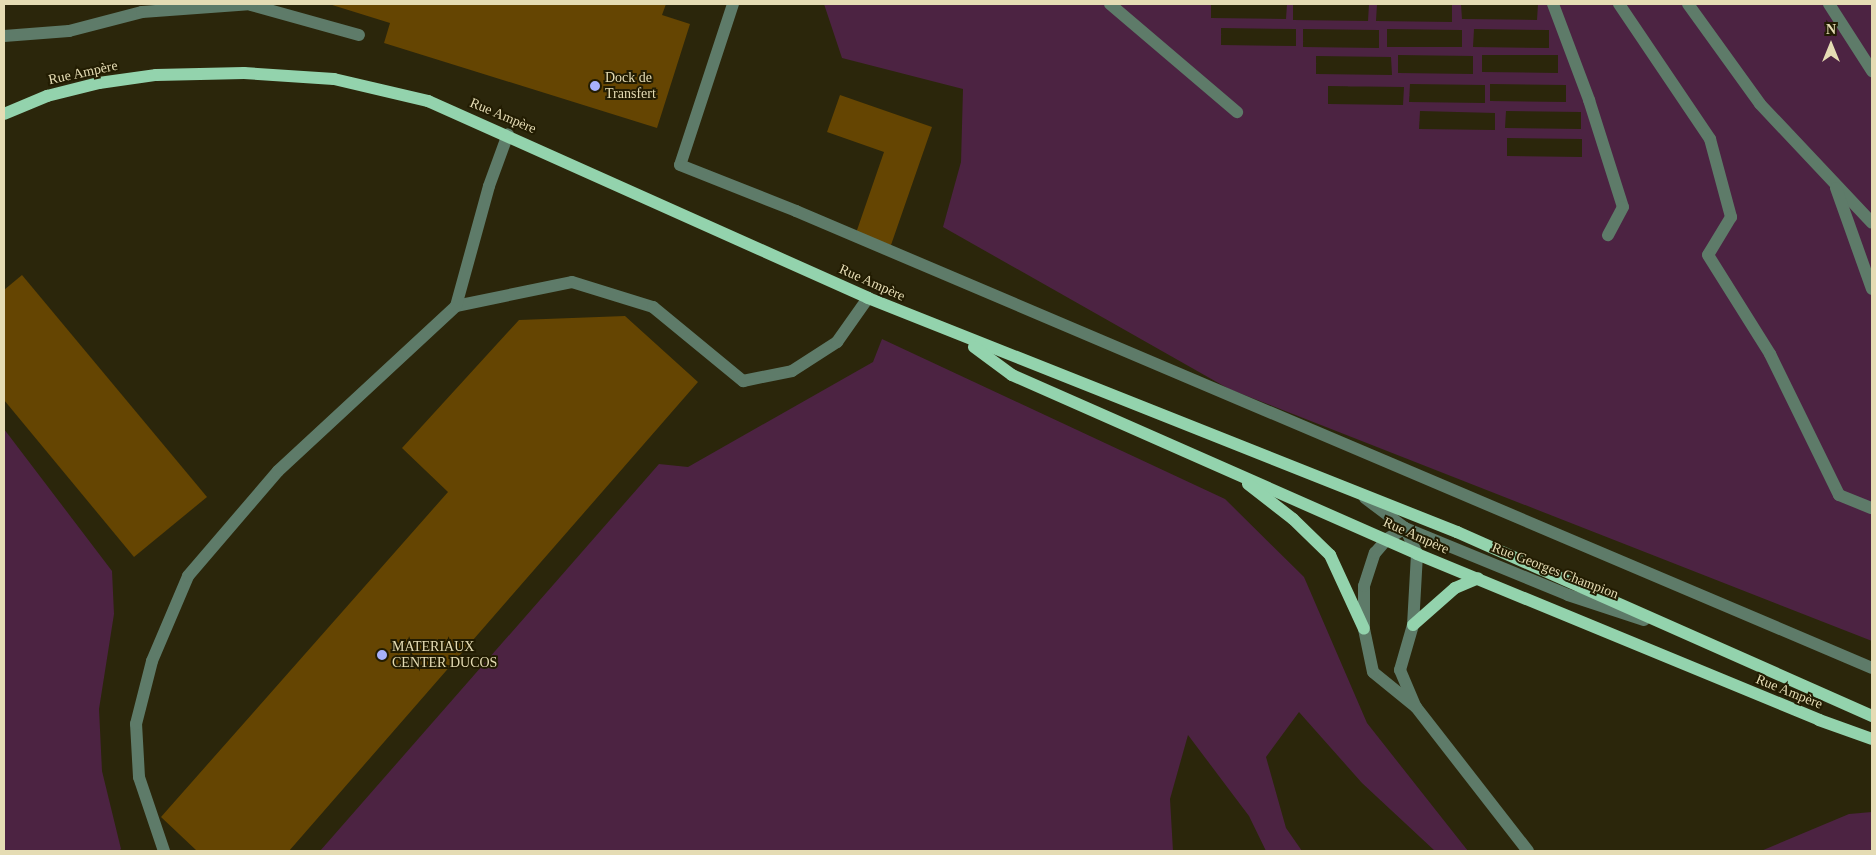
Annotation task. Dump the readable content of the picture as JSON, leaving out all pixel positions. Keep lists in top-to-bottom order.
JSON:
{
  "streets": {
    "main road": ["Rue Ampère"],
    "street": ["Rue Georges Champion"]
  },
  "crossings": [
    ["Rue Ampère", "Rue Georges Champion"]
  ],
  "places": ["Dock de Transfert", "MATERIAUX CENTER DUCOS"],
  "north": "top"
}
